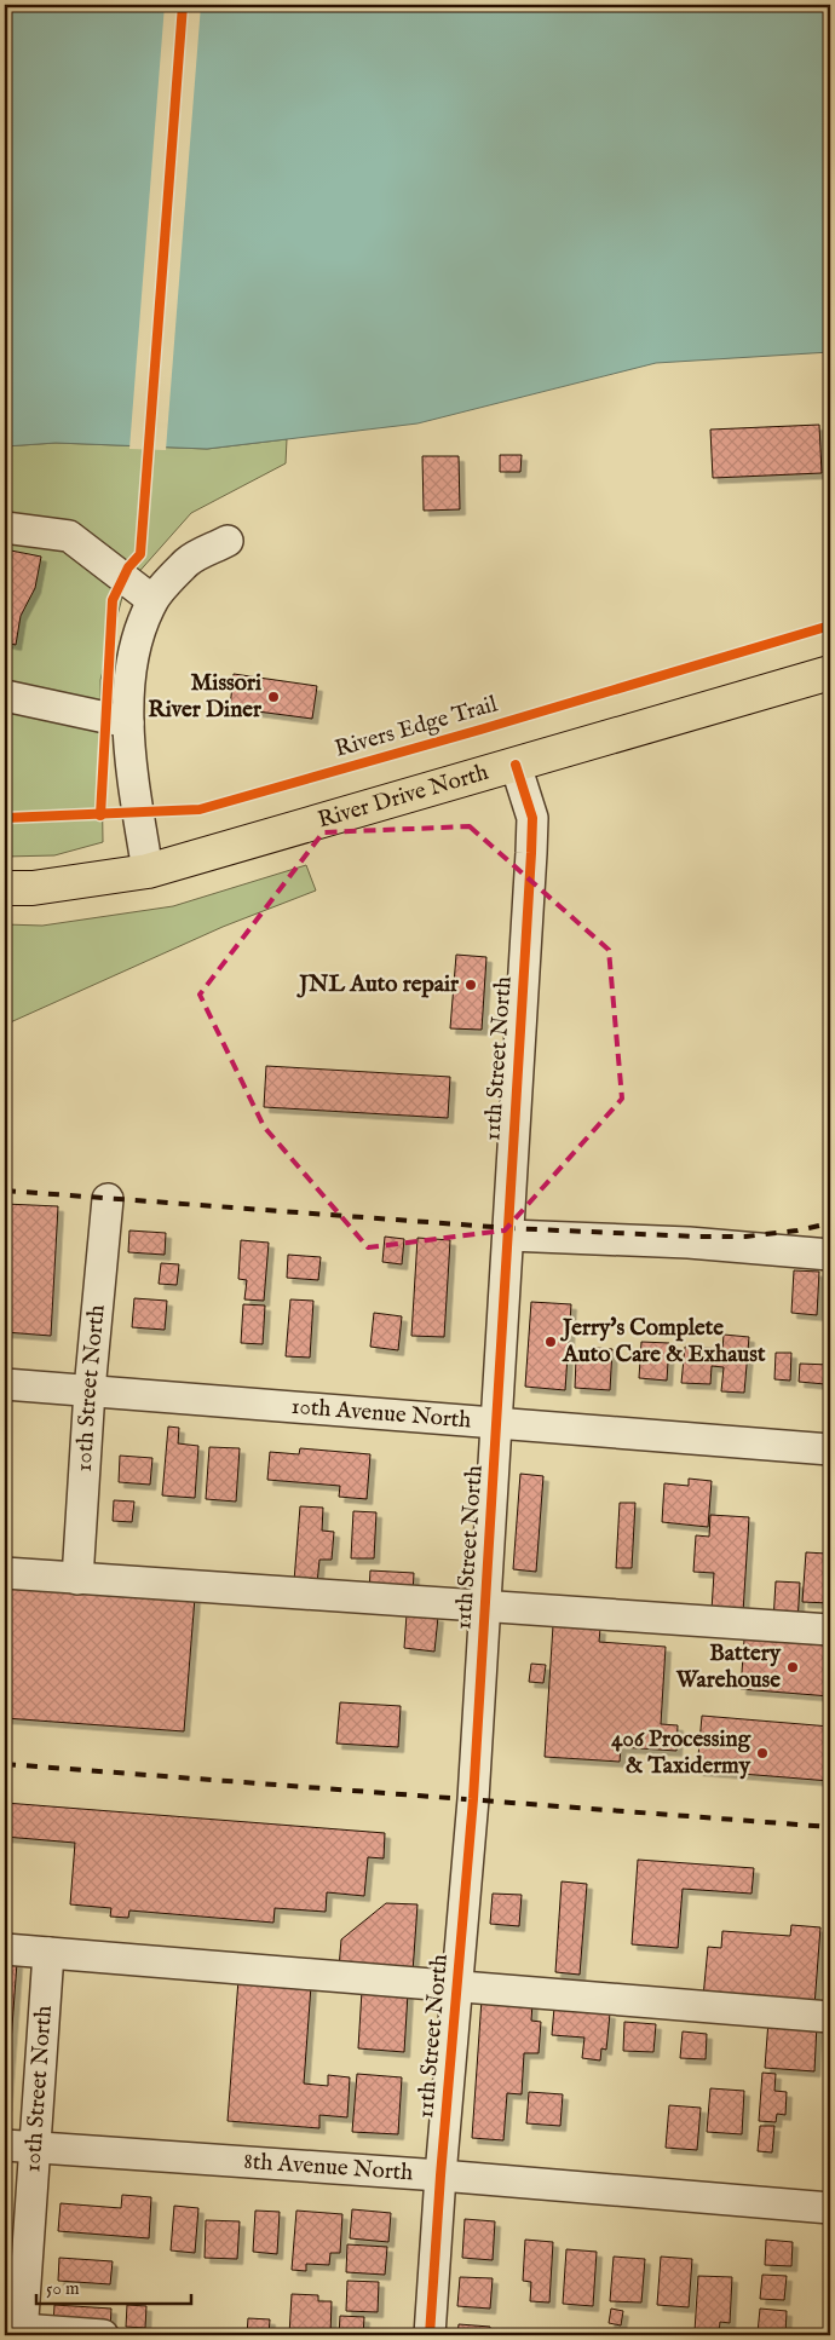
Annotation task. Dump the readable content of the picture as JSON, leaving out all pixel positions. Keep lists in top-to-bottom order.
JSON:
{
  "streets": {
    "main road": ["River Drive North"],
    "street": [
      "11th Street North",
      "10th Street North",
      "10th Avenue North",
      "8th Avenue North"
    ],
    "cycle path": ["Rivers Edge Trail"]
  },
  "crossings": [
    ["River Drive North", "11th Street North"],
    ["11th Street North", "10th Avenue North"],
    ["11th Street North", "8th Avenue North"],
    ["10th Street North", "10th Avenue North"],
    ["10th Street North", "8th Avenue North"]
  ],
  "places": [
    "Missori River Diner",
    "JNL Auto repair",
    "Jerry's Complete Auto Care & Exhaust",
    "Battery Warehouse",
    "406 Processing & Taxidermy"
  ],
  "scale_bar": "50 m"
}
